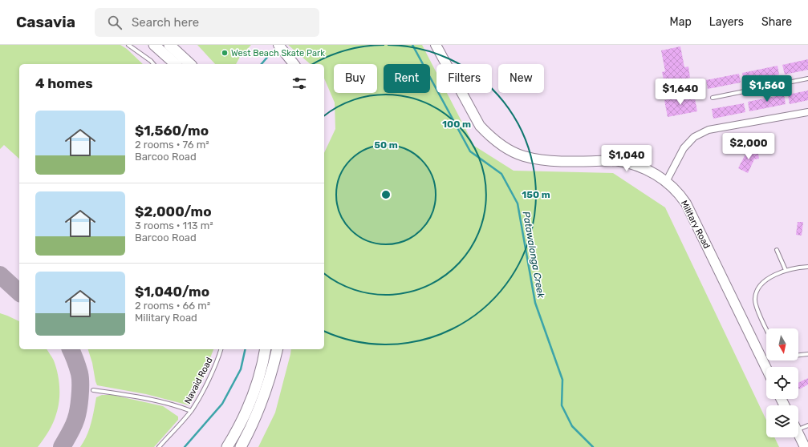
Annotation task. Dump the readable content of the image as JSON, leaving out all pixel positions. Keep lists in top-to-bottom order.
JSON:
{
  "streets": {
    "street": ["Military Road"],
    "lane": ["Navaid Road"]
  },
  "water": ["Patawalonga Creek"],
  "places": ["West Beach Skate Park"],
  "north": "bottom",
  "page": {
    "header": "Casavia",
    "search": "Search here",
    "nav": ["Map", "Layers", "Share"],
    "chip": [
      "Buy",
      "Rent",
      "Filters",
      "New"
    ],
    "heading": "4 homes",
    "price": [
      "$1,560",
      "$1,640",
      "$2,000",
      "$1,040"
    ],
    "list": [
      {
        "name": "$1,560/mo",
        "note": "2 rooms · 76 m² · Barcoo Road"
      },
      {
        "name": "$2,000/mo",
        "note": "3 rooms · 113 m² · Barcoo Road"
      },
      {
        "name": "$1,040/mo",
        "note": "2 rooms · 66 m² · Military Road"
      }
    ]
  },
  "rings": ["100 m", "50 m", "150 m"]
}
